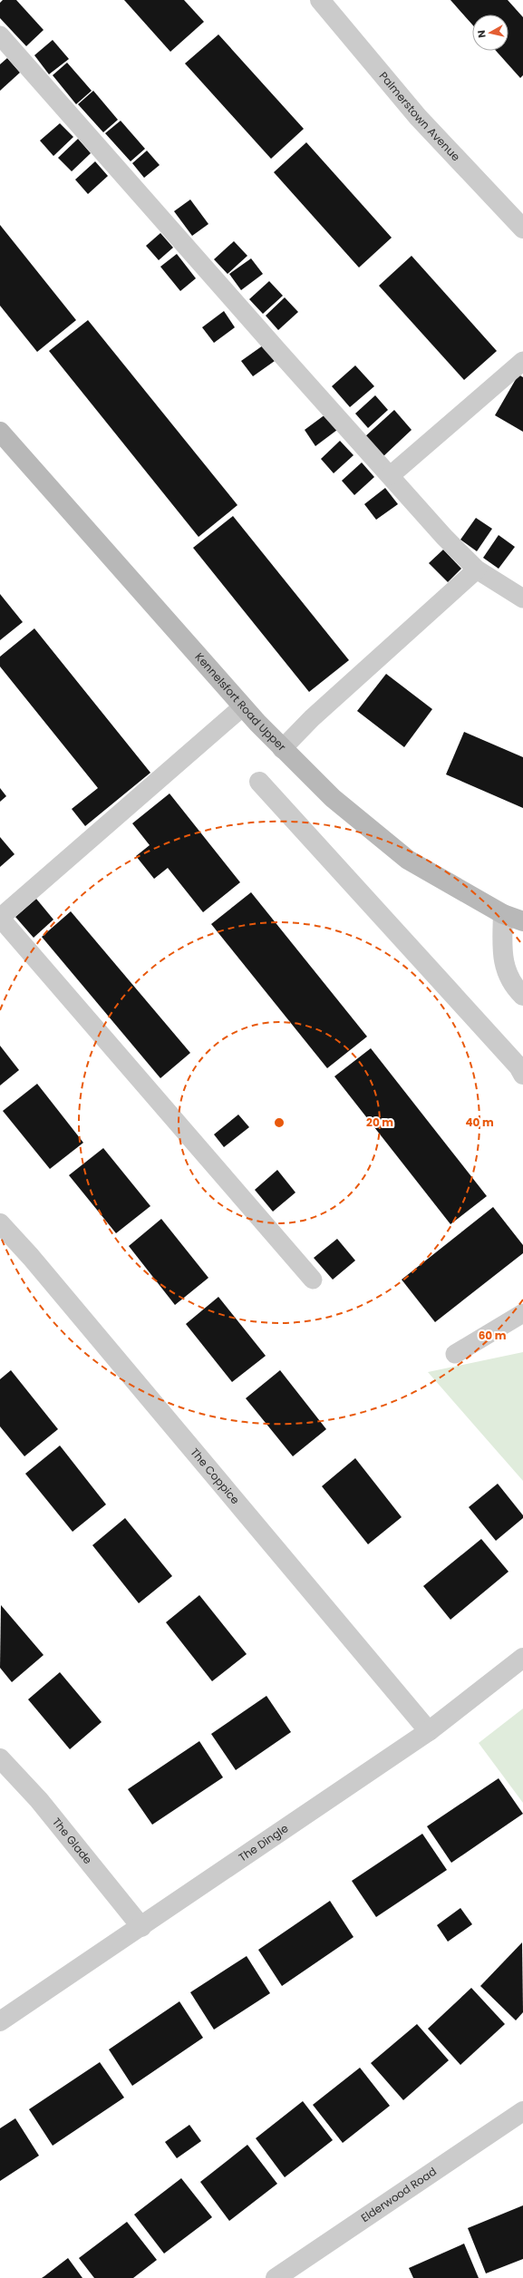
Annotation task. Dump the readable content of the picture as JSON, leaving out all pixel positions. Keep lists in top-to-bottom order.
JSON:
{
  "streets": {
    "street": [
      "Palmerstown Avenue",
      "Kennelsfort Road Upper",
      "The Coppice",
      "The Glade",
      "The Dingle",
      "Elderwood Road"
    ]
  },
  "crossings": [
    ["The Coppice", "The Dingle"],
    ["The Glade", "The Dingle"]
  ],
  "north": "left",
  "rings": ["20 m", "40 m", "60 m"]
}
